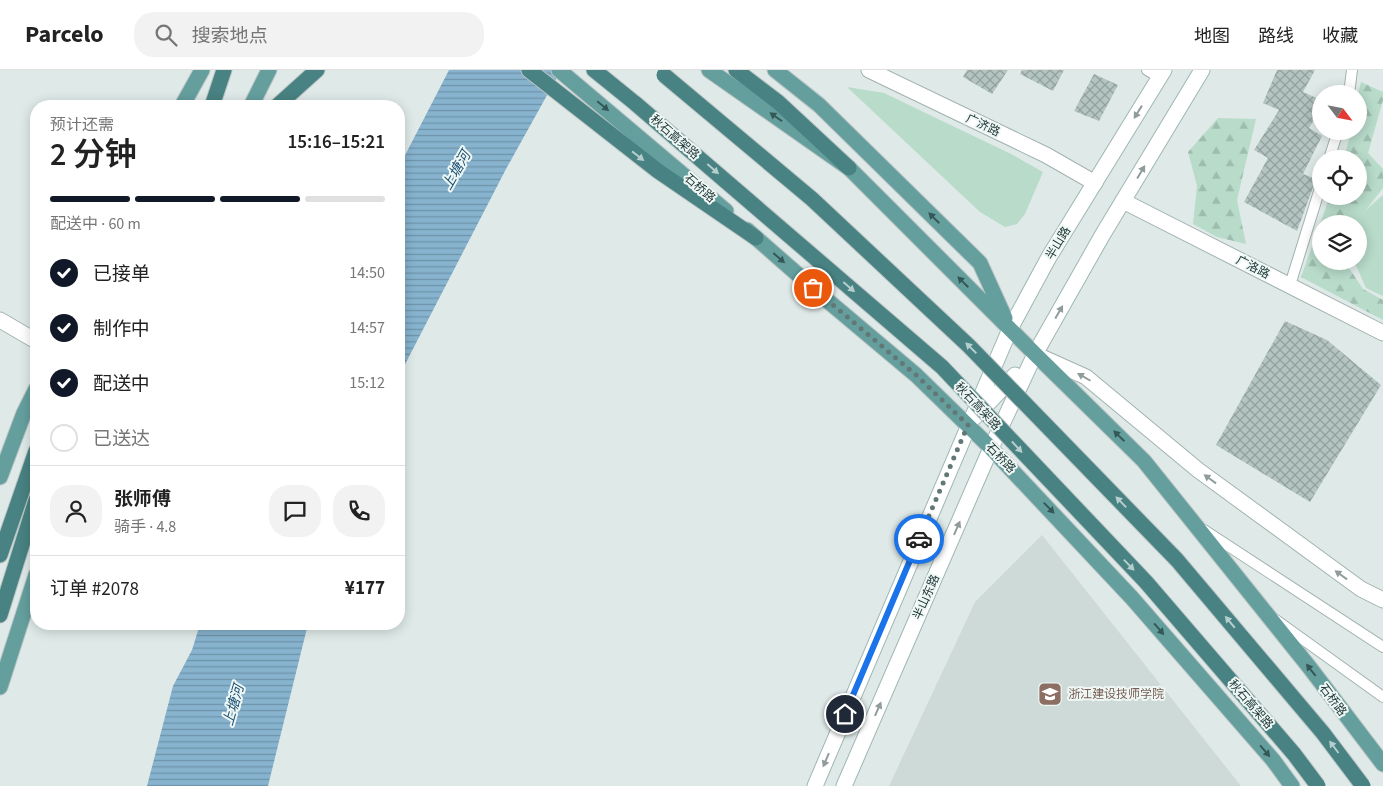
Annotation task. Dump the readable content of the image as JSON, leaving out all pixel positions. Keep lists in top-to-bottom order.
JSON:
{
  "streets": {
    "highway": ["秋石高架路"],
    "main road": [
      "广济路",
      "石桥路",
      "半山路",
      "广洛路",
      "半山东路"
    ]
  },
  "crossings": [
    ["广济路", "半山路"],
    ["石桥路", "半山路"],
    ["石桥路", "半山东路"]
  ],
  "water": ["上塘河"],
  "places": {
    "school or university": ["浙江建设技师学院"]
  },
  "north": "bottom right",
  "page": {
    "header": "Parcelo",
    "search": "搜索地点",
    "nav": ["地图", "路线", "收藏"],
    "heading": ["2 分钟", "预计还需", "15:16–15:21"],
    "panel": [
      "张师傅",
      "骑手 · 4.8",
      "订单 #2078",
      "¥177"
    ],
    "bar": "配送中 · 60 m",
    "list": [
      ["已接单", "14:50"],
      ["制作中", "14:57"],
      ["配送中", "15:12"],
      "已送达"
    ]
  }
}
